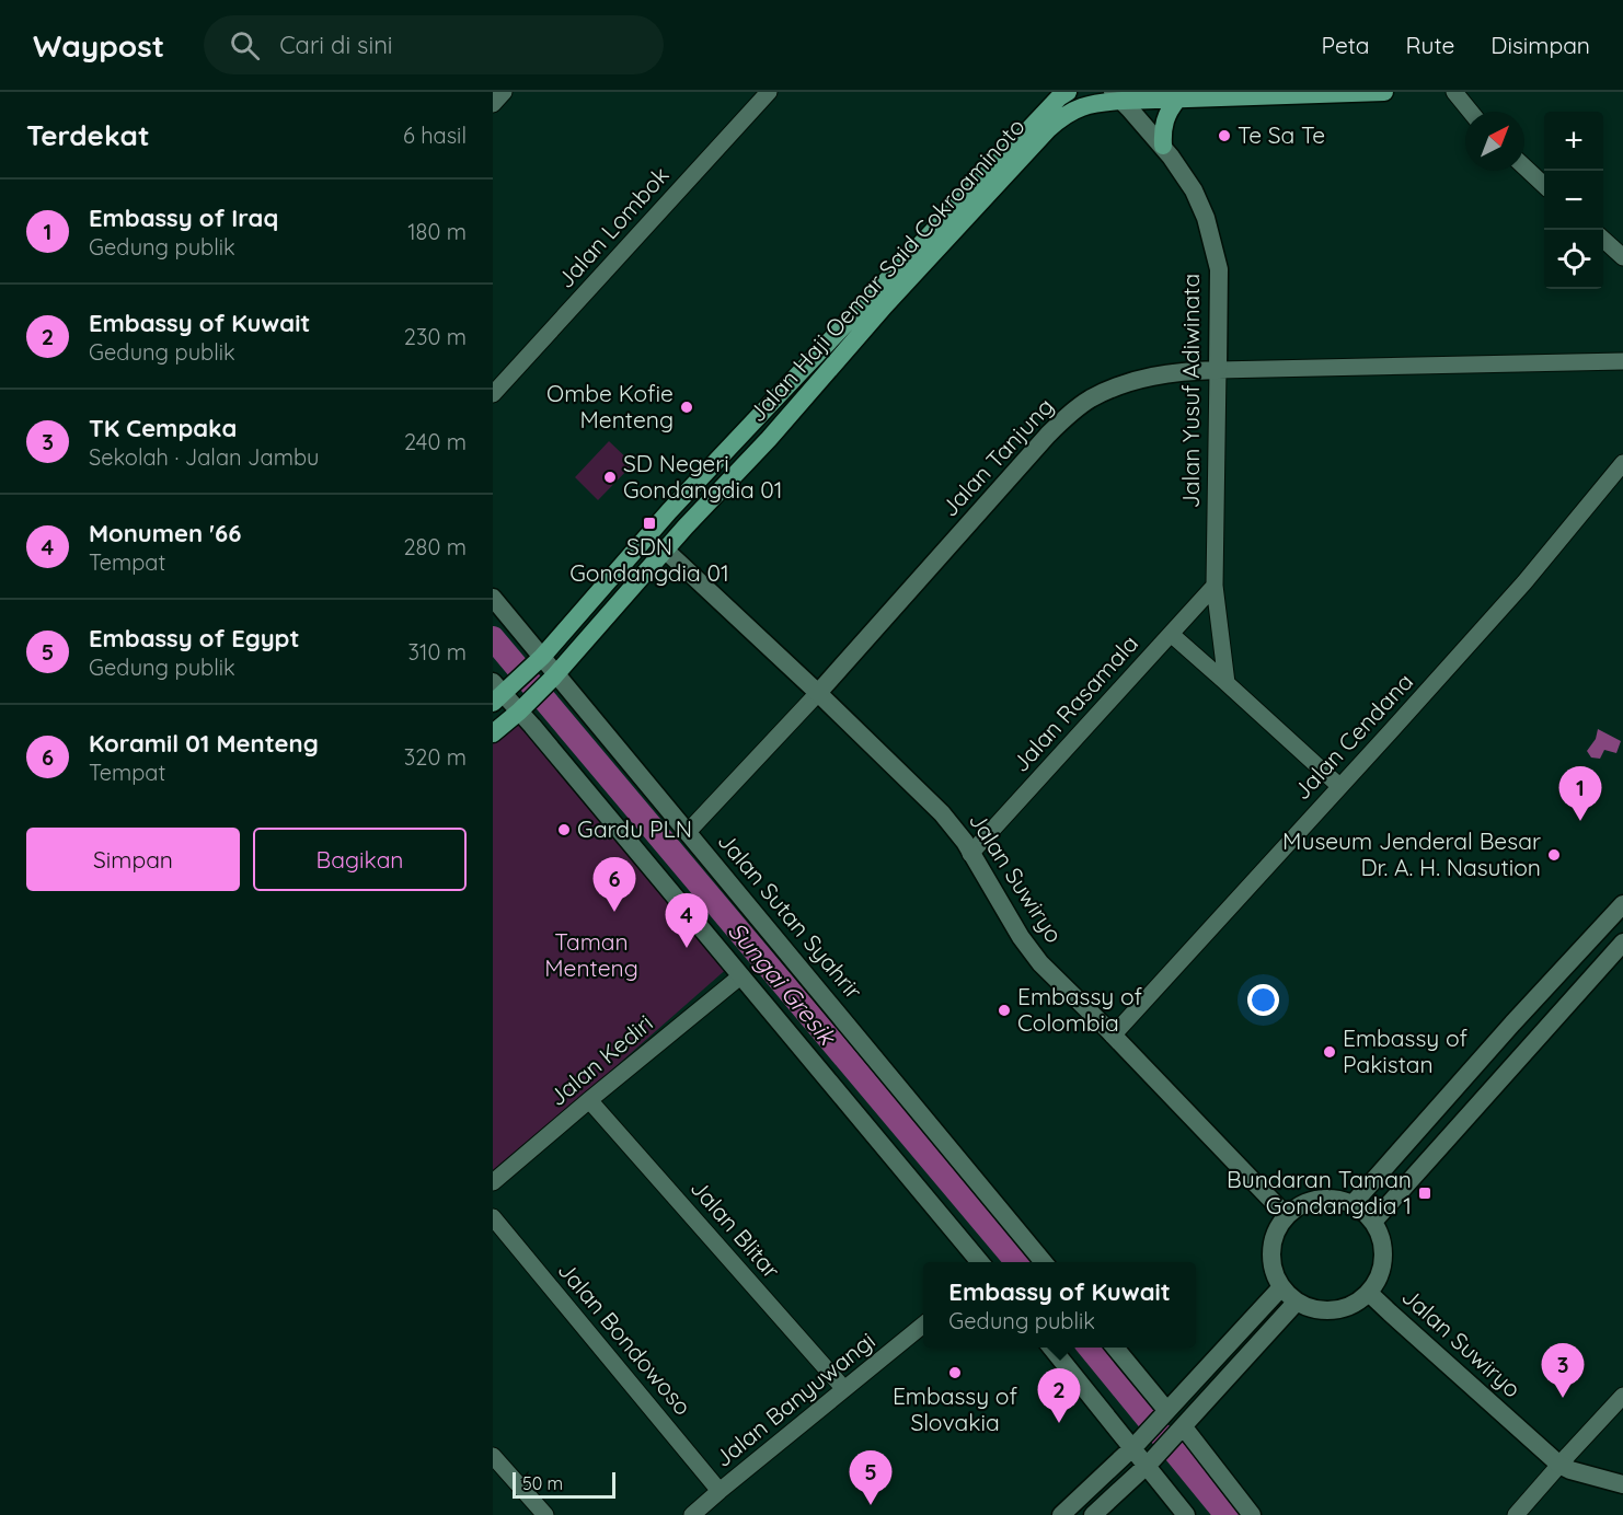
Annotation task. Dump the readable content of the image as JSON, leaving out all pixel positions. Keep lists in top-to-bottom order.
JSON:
{
  "streets": {
    "main road": ["Jalan Haji Oemar Said Cokroaminoto"],
    "street": [
      "Jalan Lombok",
      "Jalan Yusuf Adiwinata",
      "Jalan Tanjung",
      "Jalan Rasamala",
      "Jalan Cendana",
      "Jalan Suwiryo",
      "Jalan Sutan Syahrir",
      "Jalan Kediri",
      "Jalan Blitar",
      "Jalan Bondowoso",
      "Jalan Banyuwangi"
    ]
  },
  "crossings": [
    ["Jalan Haji Oemar Said Cokroaminoto", "Jalan Yusuf Adiwinata"],
    ["Jalan Haji Oemar Said Cokroaminoto", "Jalan Suwiryo"],
    ["Jalan Haji Oemar Said Cokroaminoto", "Jalan Sutan Syahrir"],
    ["Jalan Yusuf Adiwinata", "Jalan Tanjung"],
    ["Jalan Yusuf Adiwinata", "Jalan Rasamala"],
    ["Jalan Tanjung", "Jalan Suwiryo"],
    ["Jalan Tanjung", "Jalan Sutan Syahrir"],
    ["Jalan Rasamala", "Jalan Suwiryo"],
    ["Jalan Cendana", "Jalan Suwiryo"],
    ["Jalan Kediri", "Jalan Blitar"],
    ["Jalan Blitar", "Jalan Banyuwangi"],
    ["Jalan Bondowoso", "Jalan Banyuwangi"]
  ],
  "water": ["Sungai Gresik"],
  "parks": ["Taman Menteng"],
  "places": {
    "other": [
      "Te Sa Te",
      "Ombe Kofie Menteng",
      "SD Negeri Gondangdia 01",
      "Gardu PLN",
      "Museum Jenderal Besar Dr. A. H. Nasution",
      "Embassy of Colombia",
      "Embassy of Pakistan",
      "Embassy of Slovakia"
    ],
    "transit": ["SDN Gondangdia 01", "Bundaran Taman Gondangdia 1"]
  },
  "scale_bar": "50 m",
  "north": "top right",
  "page": {
    "header": "Waypost",
    "search": "Cari di sini",
    "nav": ["Peta", "Rute", "Disimpan"],
    "heading": ["Terdekat", "6 hasil"],
    "map_buttons": ["+", "−"],
    "list": [
      {
        "mark": "1",
        "name": "Embassy of Iraq",
        "note": "Gedung publik",
        "value": "180 m"
      },
      {
        "mark": "2",
        "name": "Embassy of Kuwait",
        "note": "Gedung publik",
        "value": "230 m"
      },
      {
        "mark": "3",
        "name": "TK Cempaka",
        "note": "Sekolah · Jalan Jambu",
        "value": "240 m"
      },
      {
        "mark": "4",
        "name": "Monumen '66",
        "note": "Tempat",
        "value": "280 m"
      },
      {
        "mark": "5",
        "name": "Embassy of Egypt",
        "note": "Gedung publik",
        "value": "310 m"
      },
      {
        "mark": "6",
        "name": "Koramil 01 Menteng",
        "note": "Tempat",
        "value": "320 m"
      }
    ],
    "pins": [
      "1",
      "6",
      "4",
      "3",
      "2",
      "5"
    ],
    "buttons": ["Simpan", "Bagikan"],
    "popup": ["Embassy of Kuwait", "Gedung publik"],
    "scale": "50 m"
  }
}
